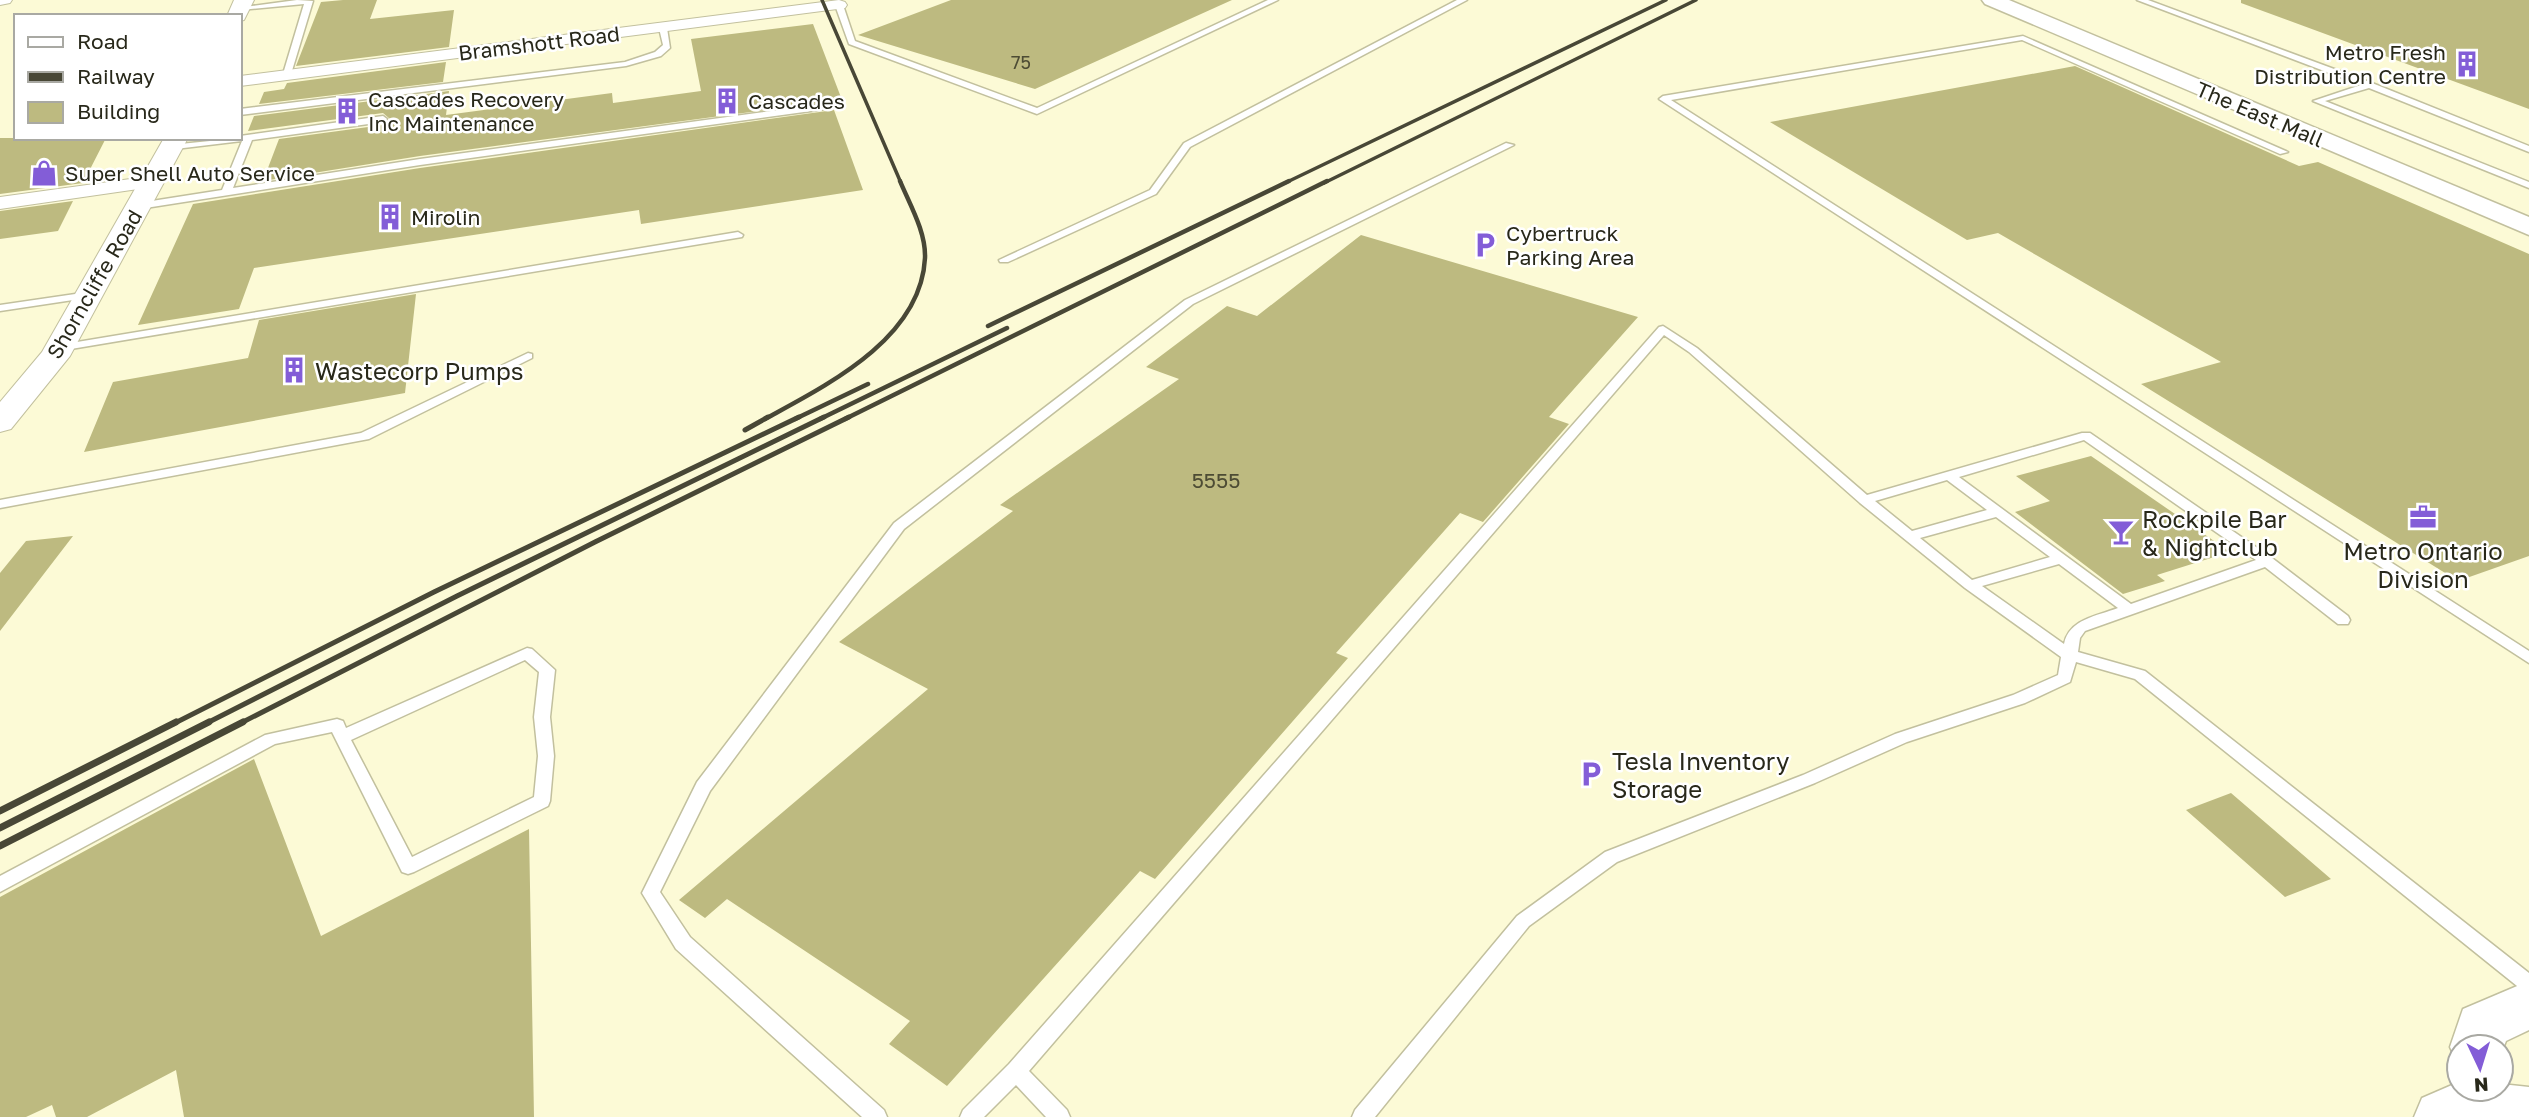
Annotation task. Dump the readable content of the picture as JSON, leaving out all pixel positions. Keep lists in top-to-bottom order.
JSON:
{
  "streets": {
    "main road": ["The East Mall"],
    "street": ["Bramshott Road", "Shorncliffe Road"]
  },
  "places": {
    "building": [
      "Metro Fresh Distribution Centre",
      "Cascades",
      "Cascades Recovery Inc Maintenance",
      "Mirolin",
      "Wastecorp Pumps"
    ],
    "shop": ["Super Shell Auto Service"],
    "parking": ["Cybertruck Parking Area", "Tesla Inventory Storage"],
    "office": ["Metro Ontario Division"],
    "bar": ["Rockpile Bar & Nightclub"]
  },
  "house_numbers": ["75", "5555"],
  "legend": ["Road", "Railway", "Building"],
  "north": "bottom"
}
